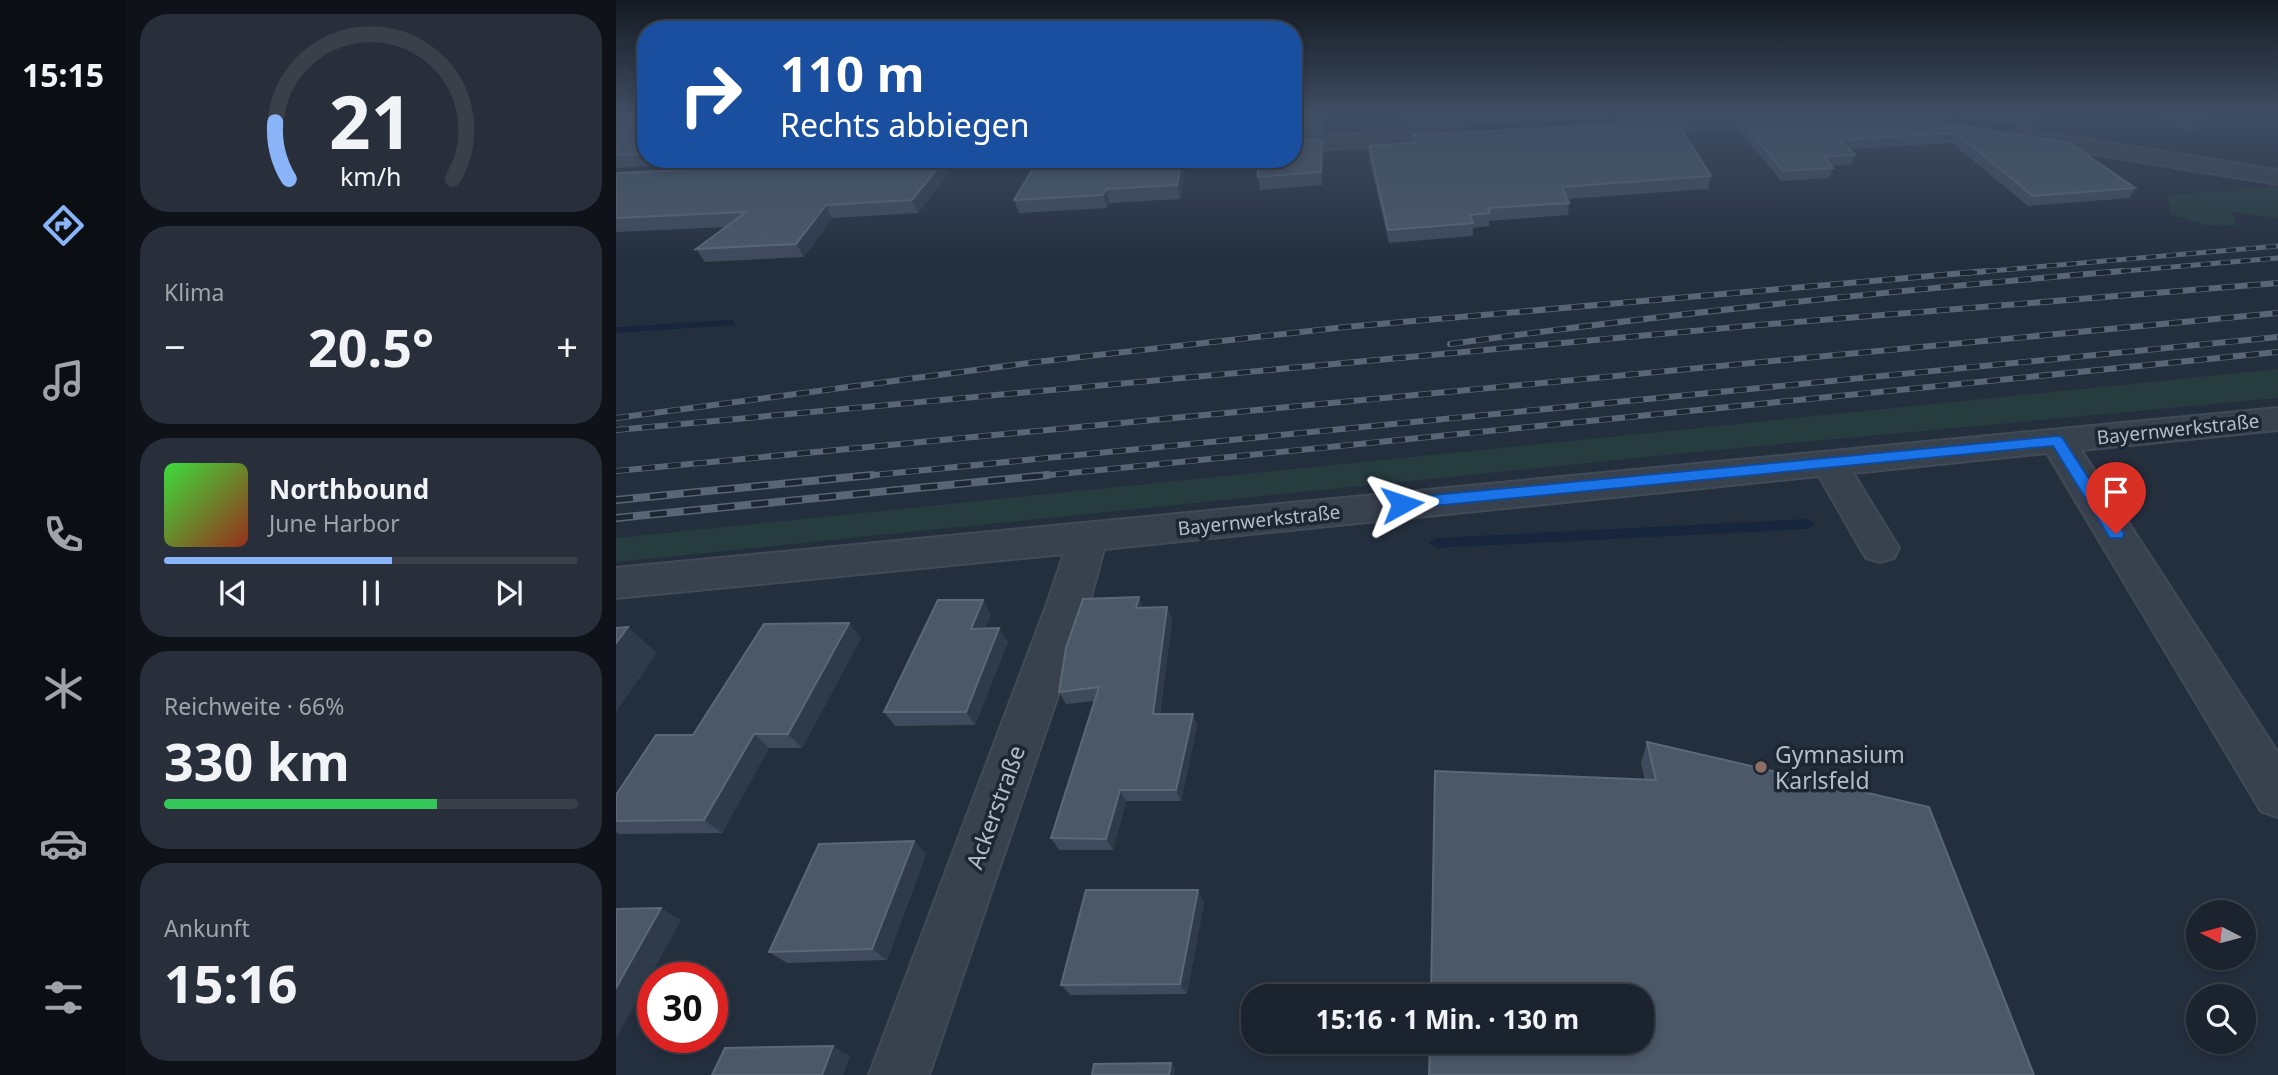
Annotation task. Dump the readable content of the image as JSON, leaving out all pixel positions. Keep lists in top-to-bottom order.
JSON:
{
  "streets": {
    "street": ["Bayernwerkstraße", "Ackerstraße"]
  },
  "crossings": [
    ["Bayernwerkstraße", "Ackerstraße"]
  ],
  "places": ["Gymnasium Karlsfeld"],
  "north": "left",
  "page": {
    "tabs": "15:15",
    "turn": ["110 m", "Rechts abbiegen"],
    "tile": [
      "Klima",
      ["Reichweite · 66%", "330 km"],
      ["Ankunft", "15:16"]
    ],
    "heat": ["−", "20.5°", "+"],
    "song": ["Northbound", "June Harbor"],
    "limit": "30",
    "trip": "15:16 · 1 Min. · 130 m",
    "gauge": ["21", "km/h"]
  }
}
